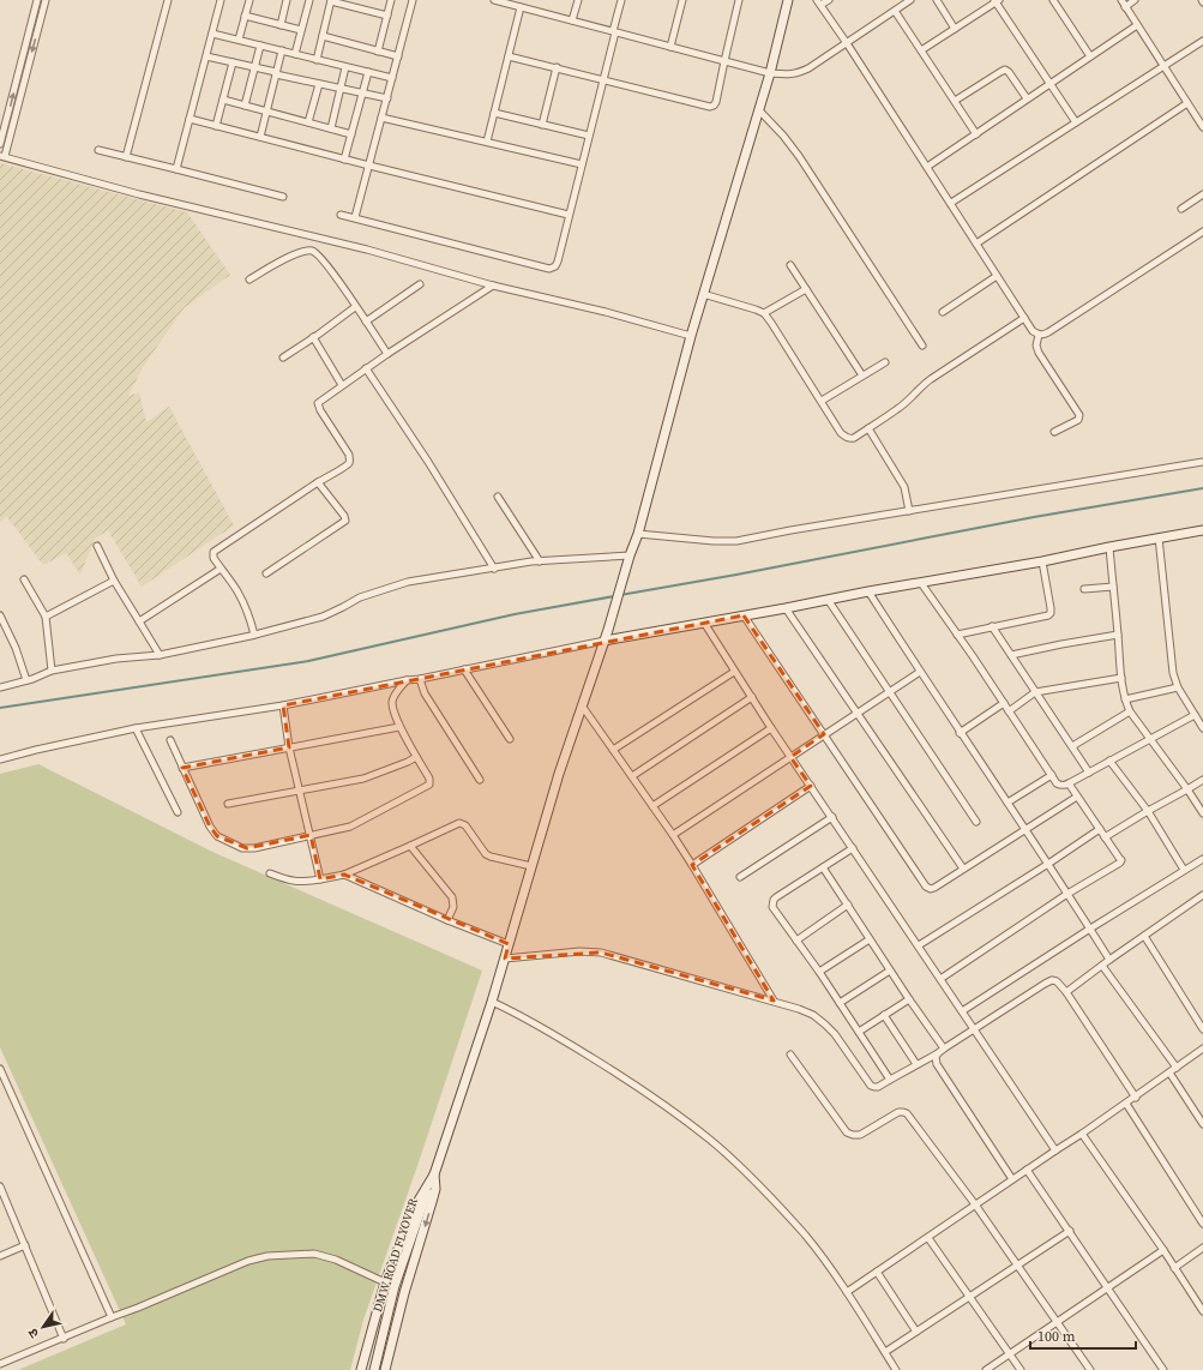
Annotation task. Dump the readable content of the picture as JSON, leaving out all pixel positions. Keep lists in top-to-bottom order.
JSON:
{
  "streets": {
    "main road": ["DMW ROAD FLYOVER"]
  },
  "scale_bar": "100 m",
  "north": "bottom left"
}
